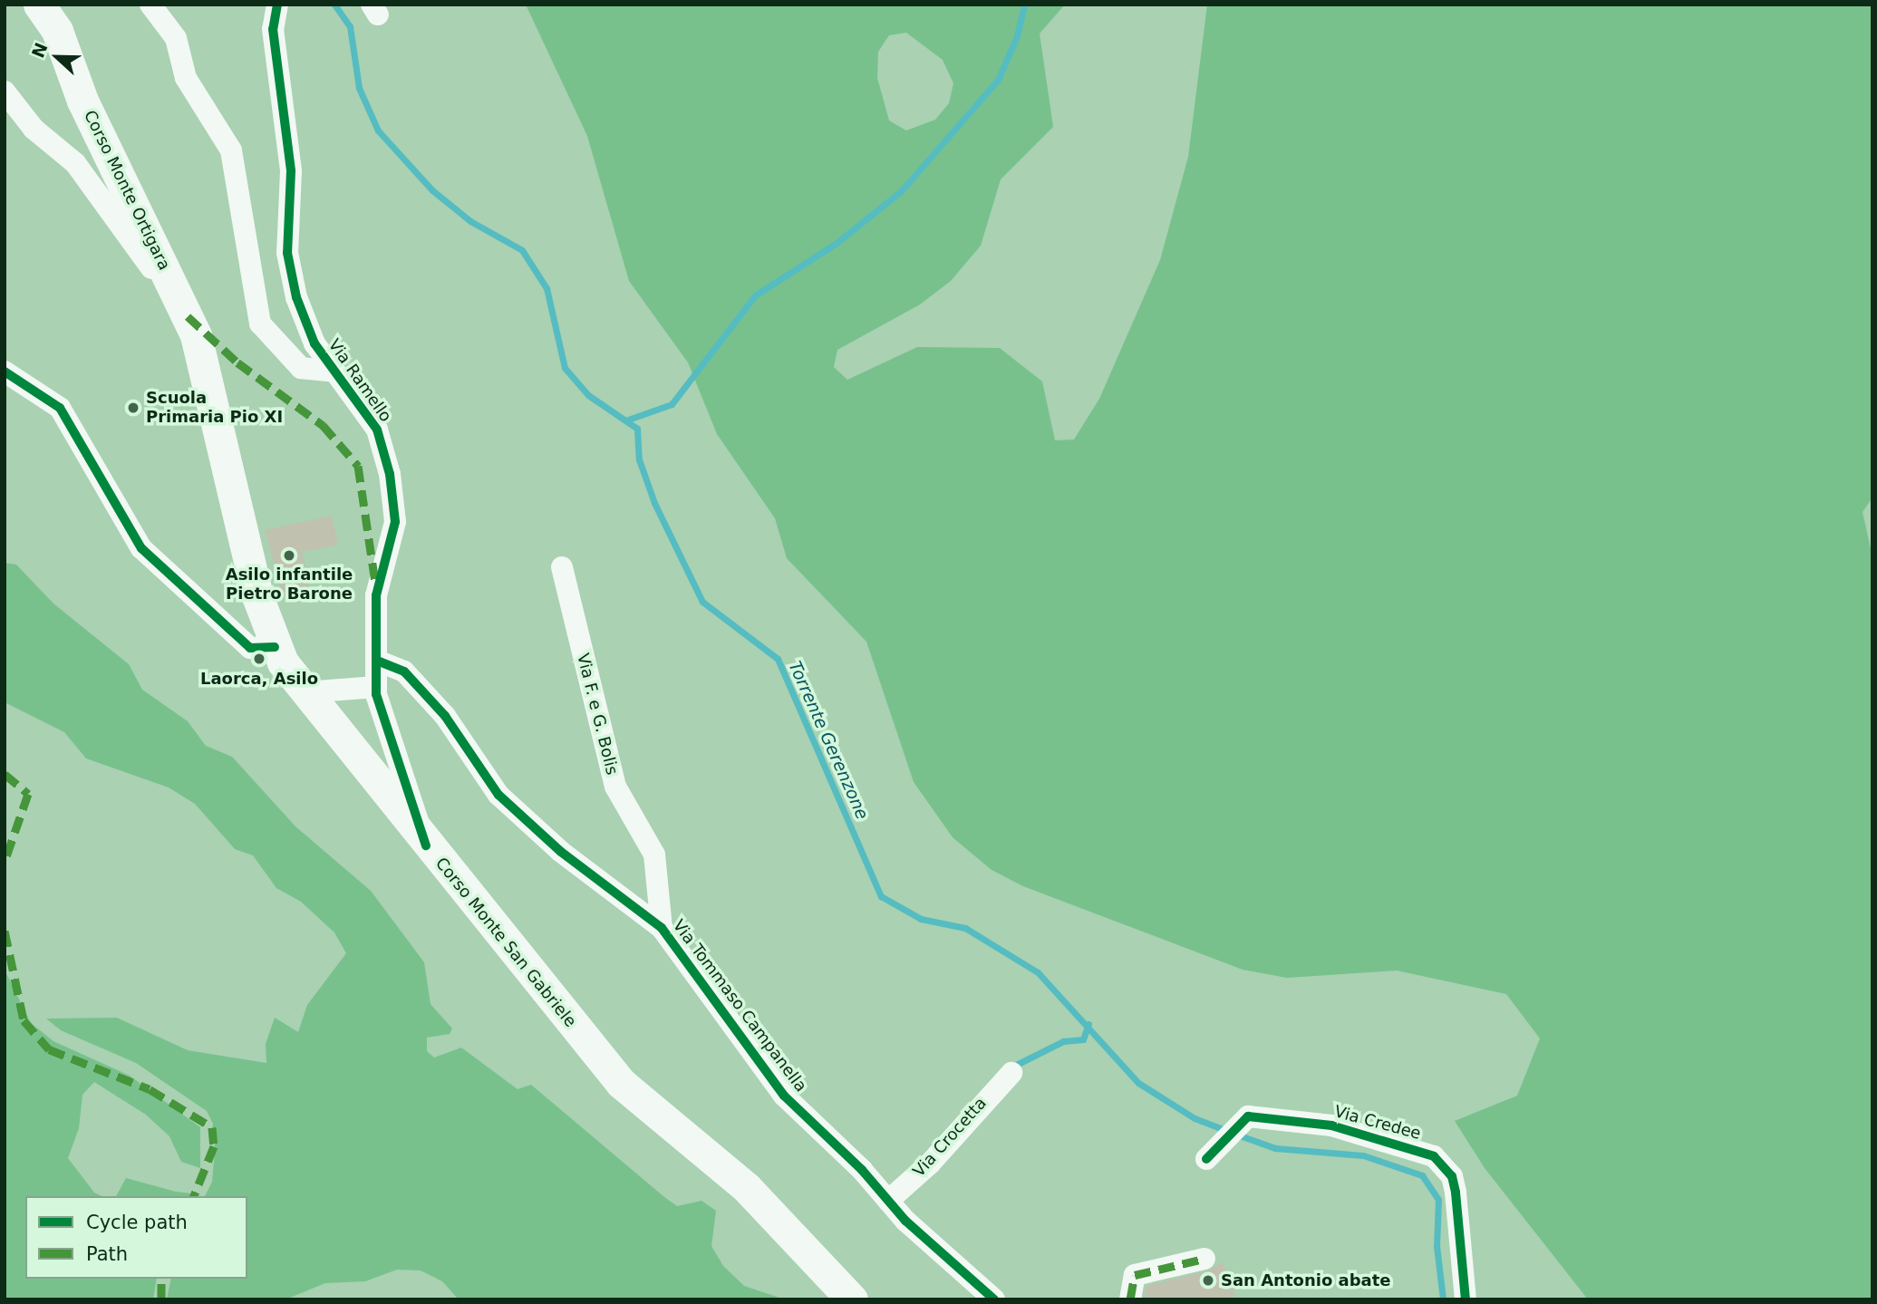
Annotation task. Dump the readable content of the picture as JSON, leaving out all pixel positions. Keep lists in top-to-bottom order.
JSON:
{
  "streets": {
    "main road": ["Corso Monte Ortigara", "Corso Monte San Gabriele"],
    "street": [
      "Via Ramello",
      "Via F. e G. Bolis",
      "Via Tommaso Campanella",
      "Via Credee",
      "Via Crocetta"
    ]
  },
  "crossings": [
    ["Corso Monte Ortigara", "Corso Monte San Gabriele"],
    ["Via Ramello", "Corso Monte San Gabriele"],
    ["Via Ramello", "Via Tommaso Campanella"],
    ["Via F. e G. Bolis", "Via Tommaso Campanella"],
    ["Via Tommaso Campanella", "Via Crocetta"]
  ],
  "water": ["Torrente Gerenzone"],
  "places": [
    "Scuola Primaria Pio XI",
    "Asilo infantile Pietro Barone",
    "Laorca, Asilo",
    "San Antonio abate"
  ],
  "legend": ["Cycle path", "Path"],
  "north": "left"
}
